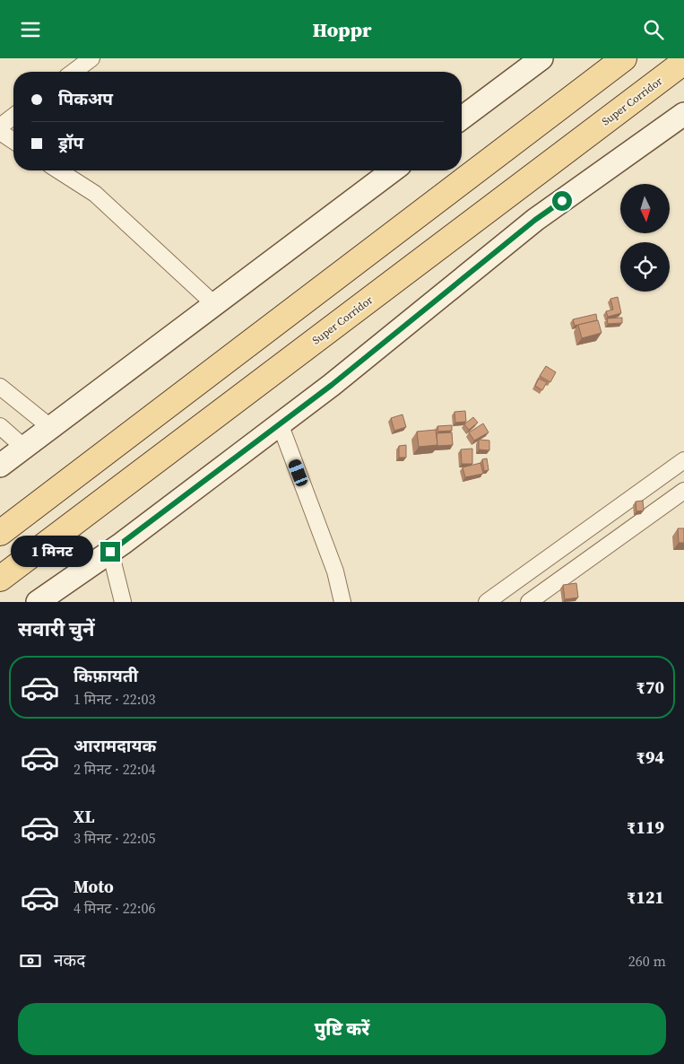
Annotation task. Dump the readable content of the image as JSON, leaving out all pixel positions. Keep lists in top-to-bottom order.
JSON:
{
  "streets": {
    "main road": ["Super Corridor"]
  },
  "north": "bottom",
  "page": {
    "header": "Hoppr",
    "banner": ["पिकअप", "ड्रॉप"],
    "bubble": "1 मिनट",
    "heading": "सवारी चुनें",
    "list": [
      {
        "name": "किफ़ायती",
        "note": "1 मिनट · 22:03",
        "value": "₹70"
      },
      {
        "name": "आरामदायक",
        "note": "2 मिनट · 22:04",
        "value": "₹94"
      },
      {
        "name": "XL",
        "note": "3 मिनट · 22:05",
        "value": "₹119"
      },
      {
        "name": "Moto",
        "note": "4 मिनट · 22:06",
        "value": "₹121"
      }
    ],
    "pay": ["नकद", "260 m"],
    "buttons": "पुष्टि करें"
  }
}
